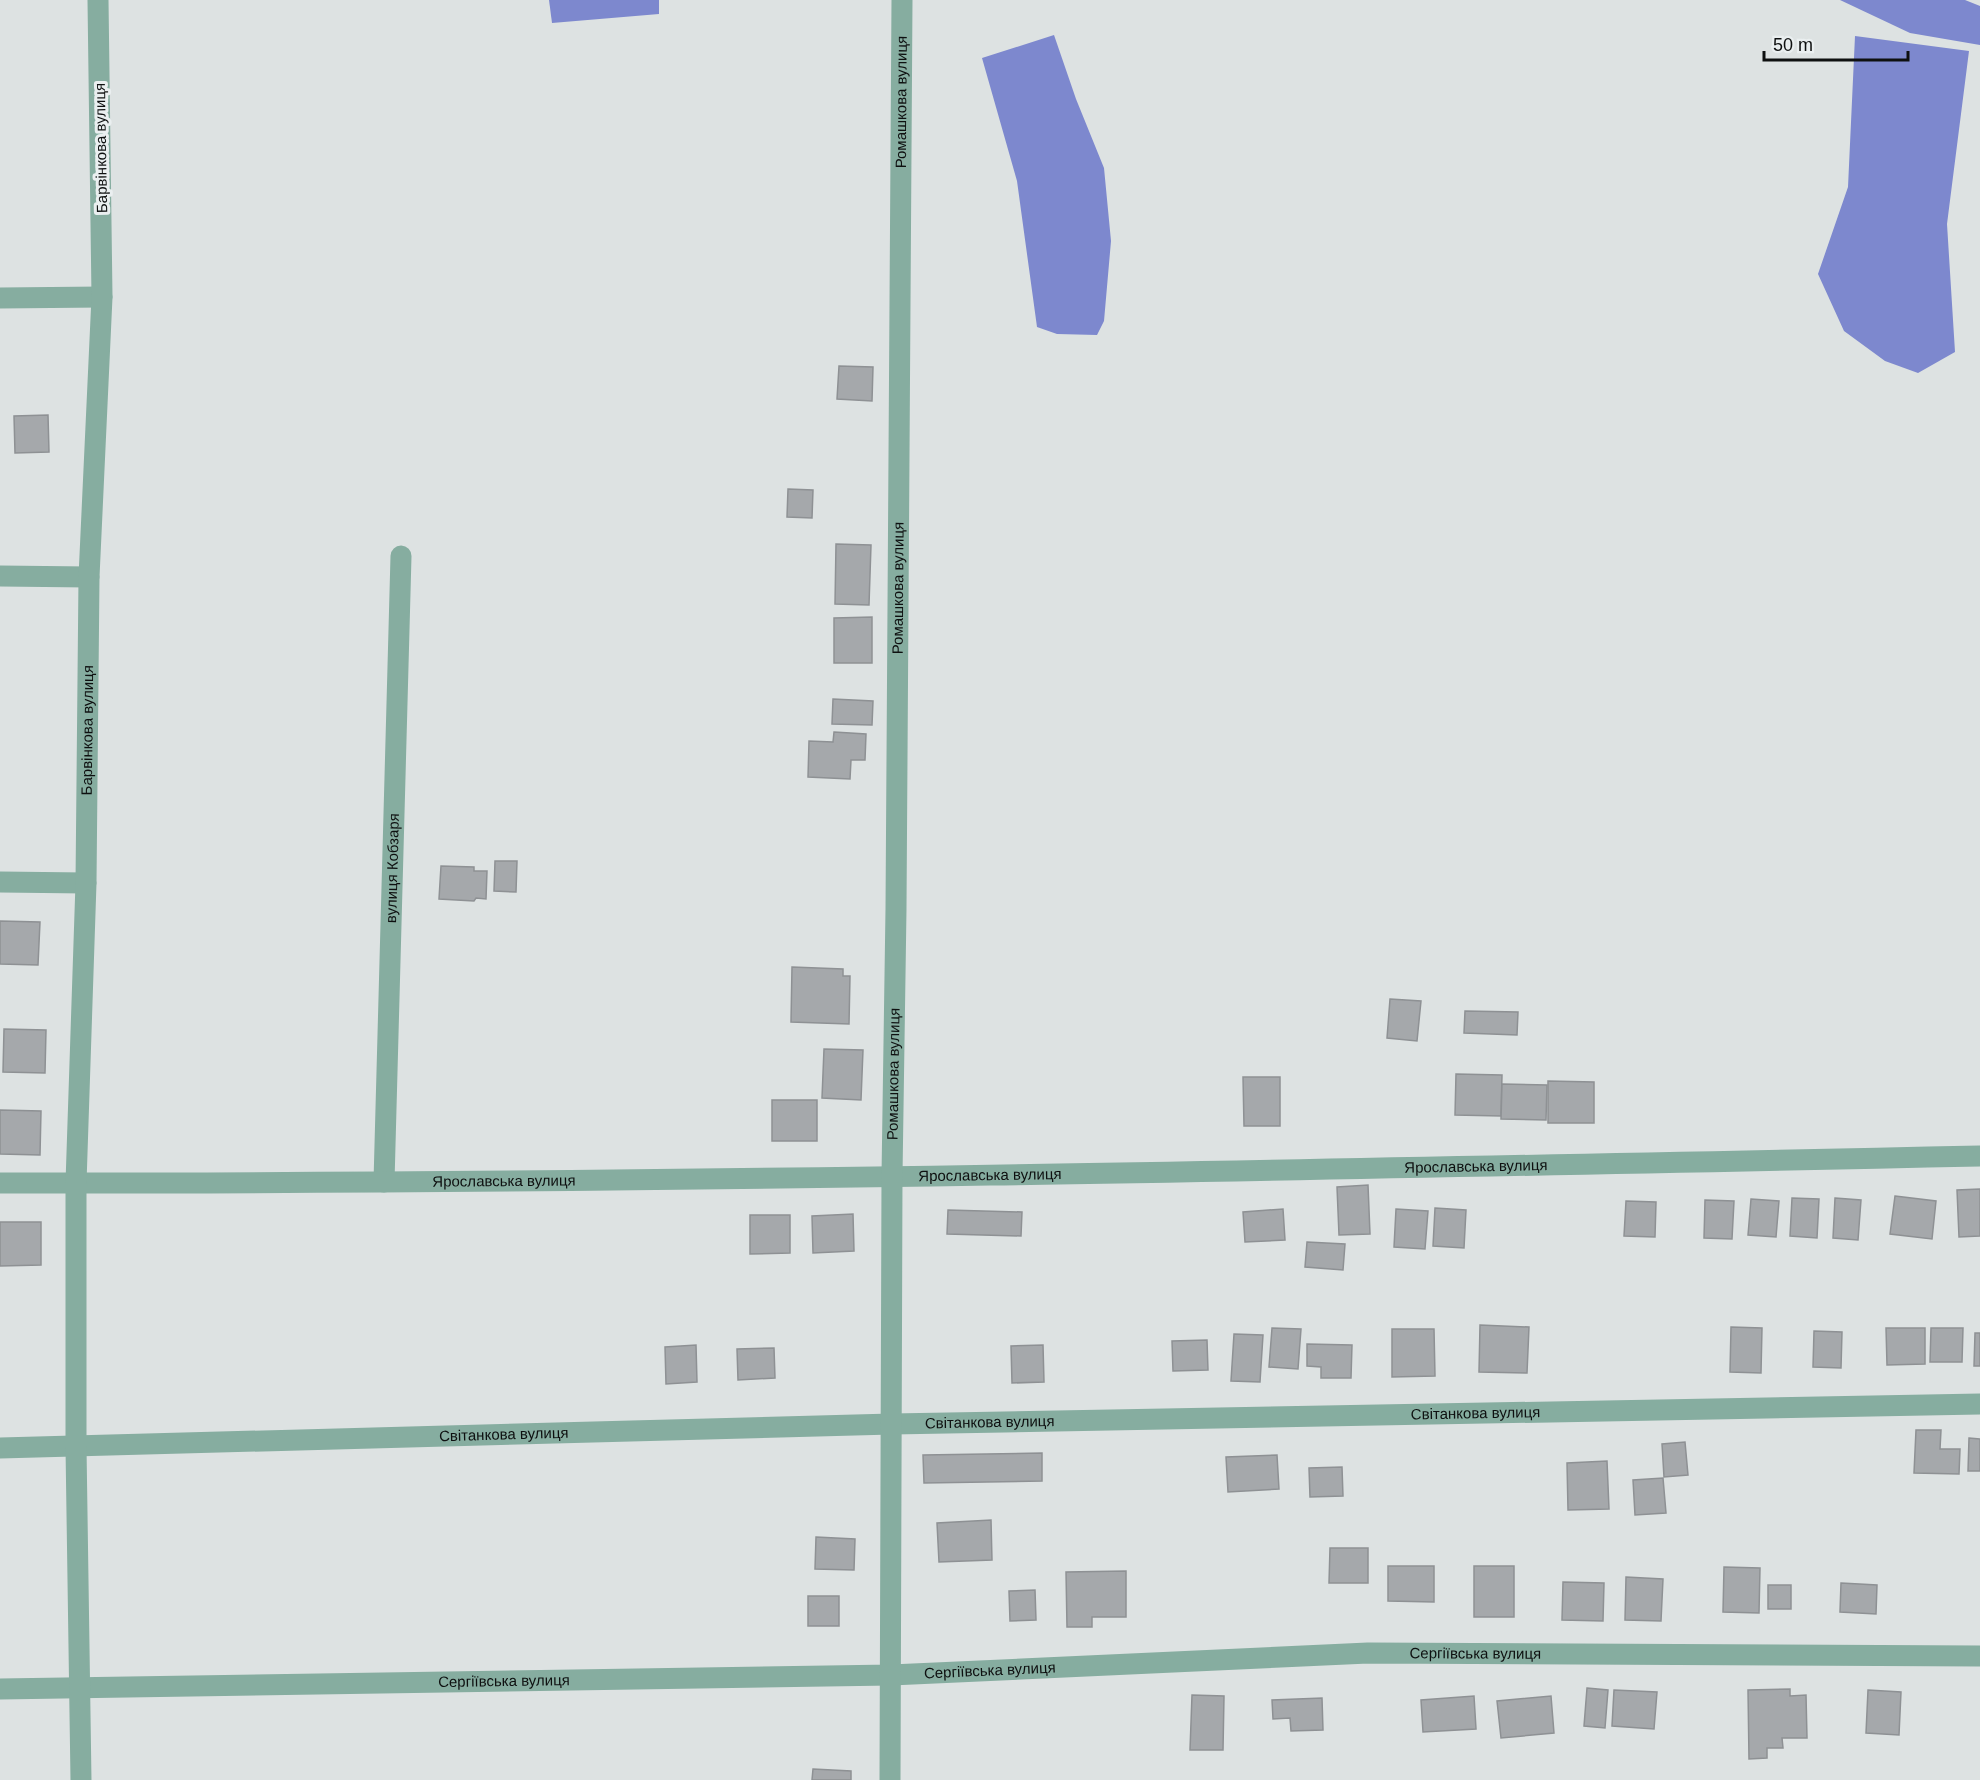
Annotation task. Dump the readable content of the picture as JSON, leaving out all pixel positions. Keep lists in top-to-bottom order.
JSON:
{
  "streets": {
    "street": [
      "Ромашкова вулиця",
      "Барвінкова вулиця",
      "вулиця Кобзаря",
      "Ярославська вулиця",
      "Світанкова вулиця",
      "Сергіївська вулиця"
    ]
  },
  "crossings": [
    ["Ромашкова вулиця", "Ярославська вулиця"],
    ["Ромашкова вулиця", "Світанкова вулиця"],
    ["Ромашкова вулиця", "Сергіївська вулиця"],
    ["Барвінкова вулиця", "Ярославська вулиця"],
    ["Барвінкова вулиця", "Світанкова вулиця"],
    ["Барвінкова вулиця", "Сергіївська вулиця"],
    ["вулиця Кобзаря", "Ярославська вулиця"]
  ],
  "scale_bar": "50 m"
}
